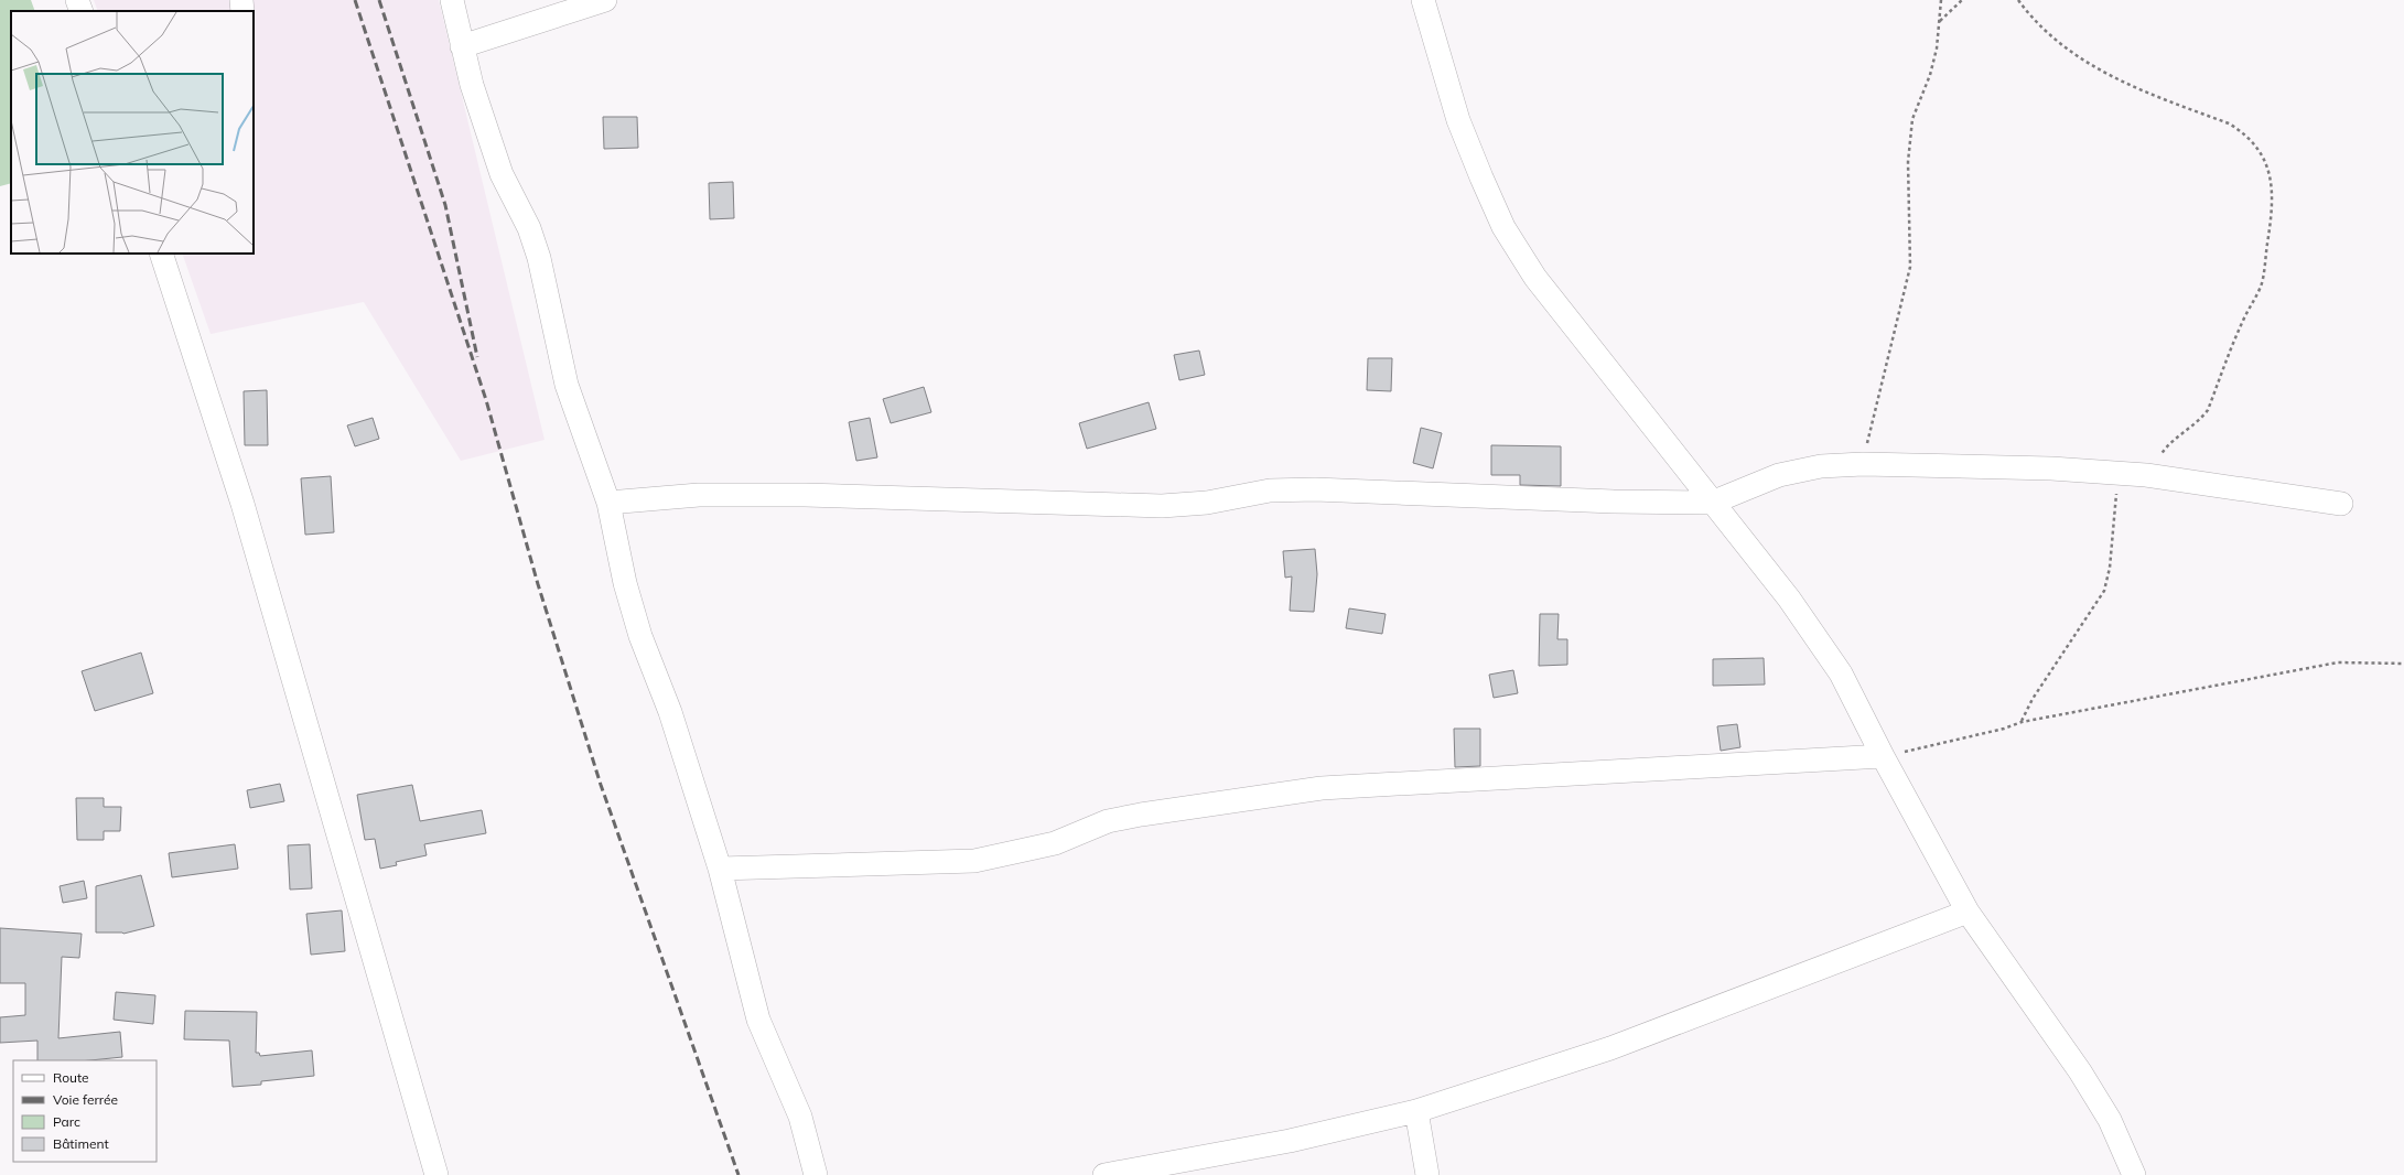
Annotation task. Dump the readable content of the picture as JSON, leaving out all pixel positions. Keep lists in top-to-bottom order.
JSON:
{
  "legend": [
    "Route",
    "Voie ferrée",
    "Parc",
    "Bâtiment"
  ]
}
